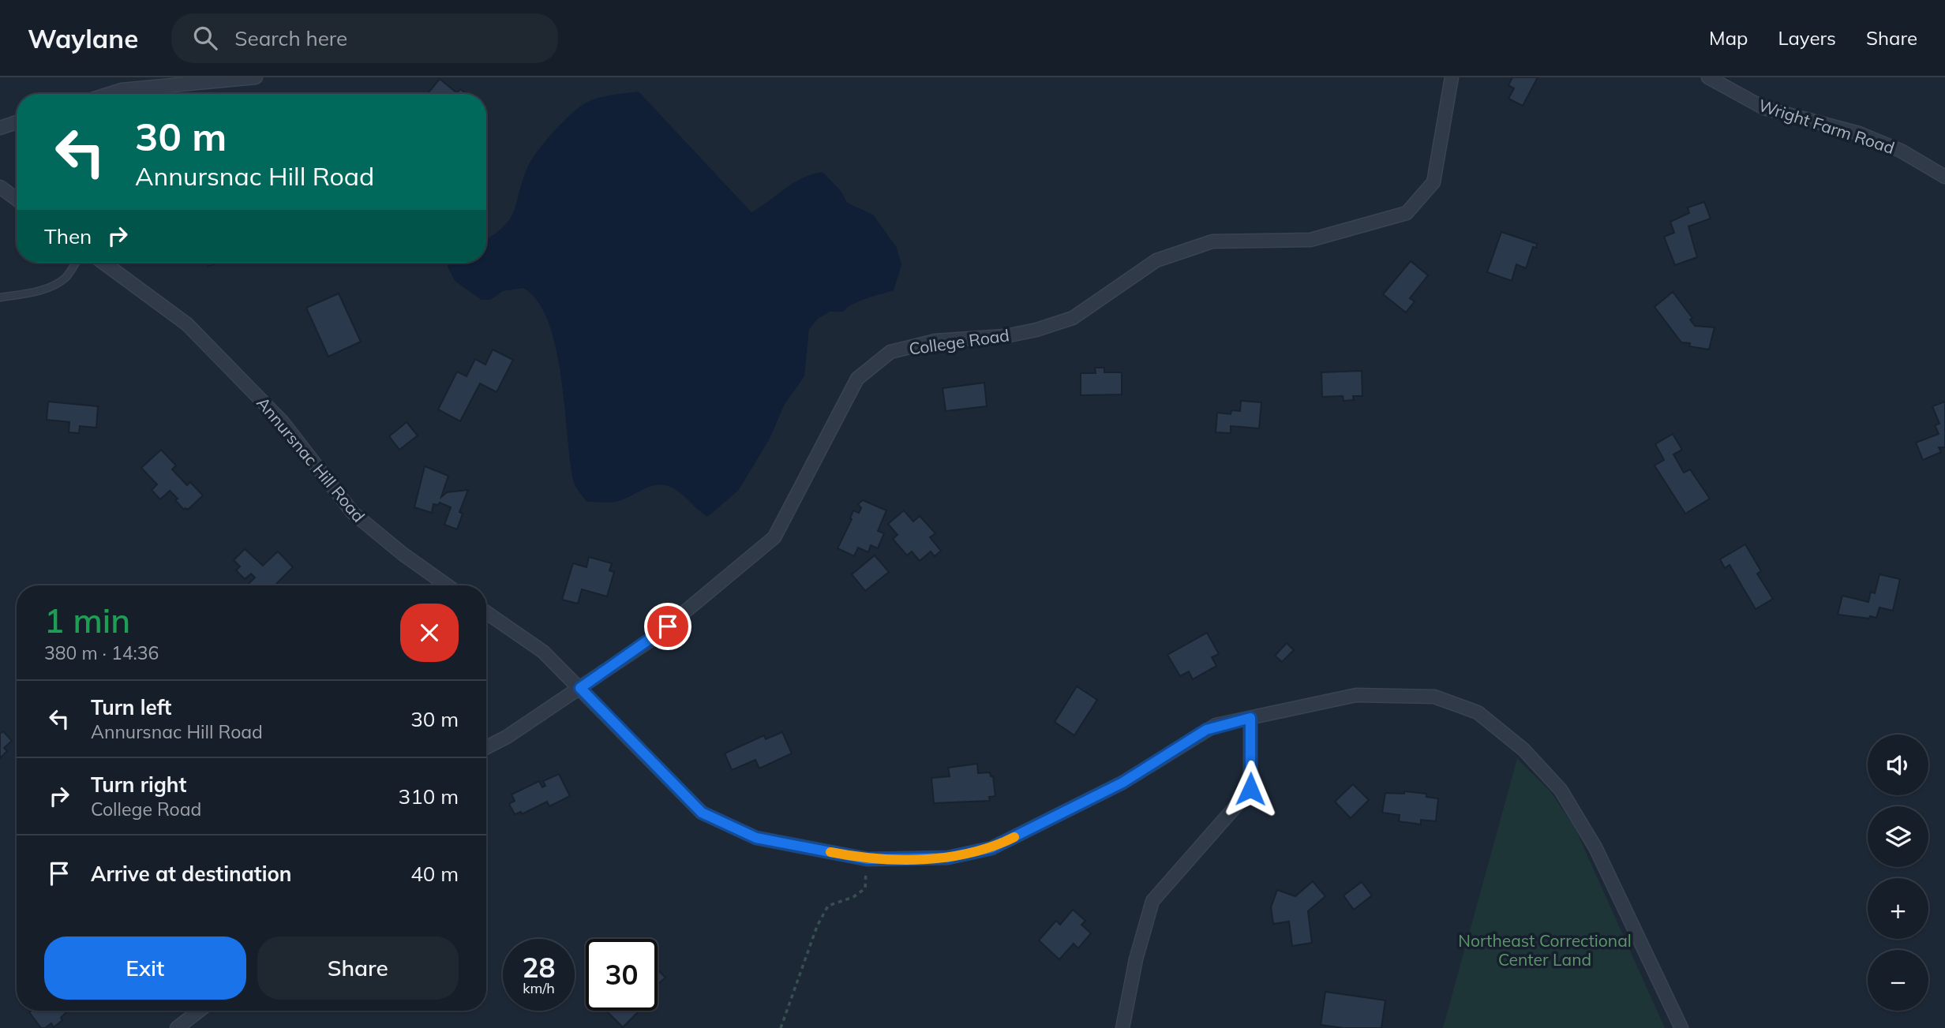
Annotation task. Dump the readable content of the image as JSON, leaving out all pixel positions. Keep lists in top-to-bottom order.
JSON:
{
  "streets": {
    "street": ["Wright Farm Road", "College Road", "Annursnac Hill Road"]
  },
  "parks": ["Northeast Correctional Center Land"],
  "page": {
    "header": "Waylane",
    "search": "Search here",
    "nav": ["Map", "Layers", "Share"],
    "turn": ["30 m", "Annursnac Hill Road"],
    "then": "Then",
    "heading": ["1 min", "380 m · 14:36"],
    "list": [
      {
        "name": "Turn left",
        "note": "Annursnac Hill Road",
        "value": "30 m"
      },
      {
        "name": "Turn right",
        "note": "College Road",
        "value": "310 m"
      },
      {
        "name": "Arrive at destination",
        "value": "40 m"
      }
    ],
    "map_buttons": ["+", "−"],
    "buttons": ["Exit", "Share"],
    "speed": "28 km/h",
    "limit": "30"
  }
}
